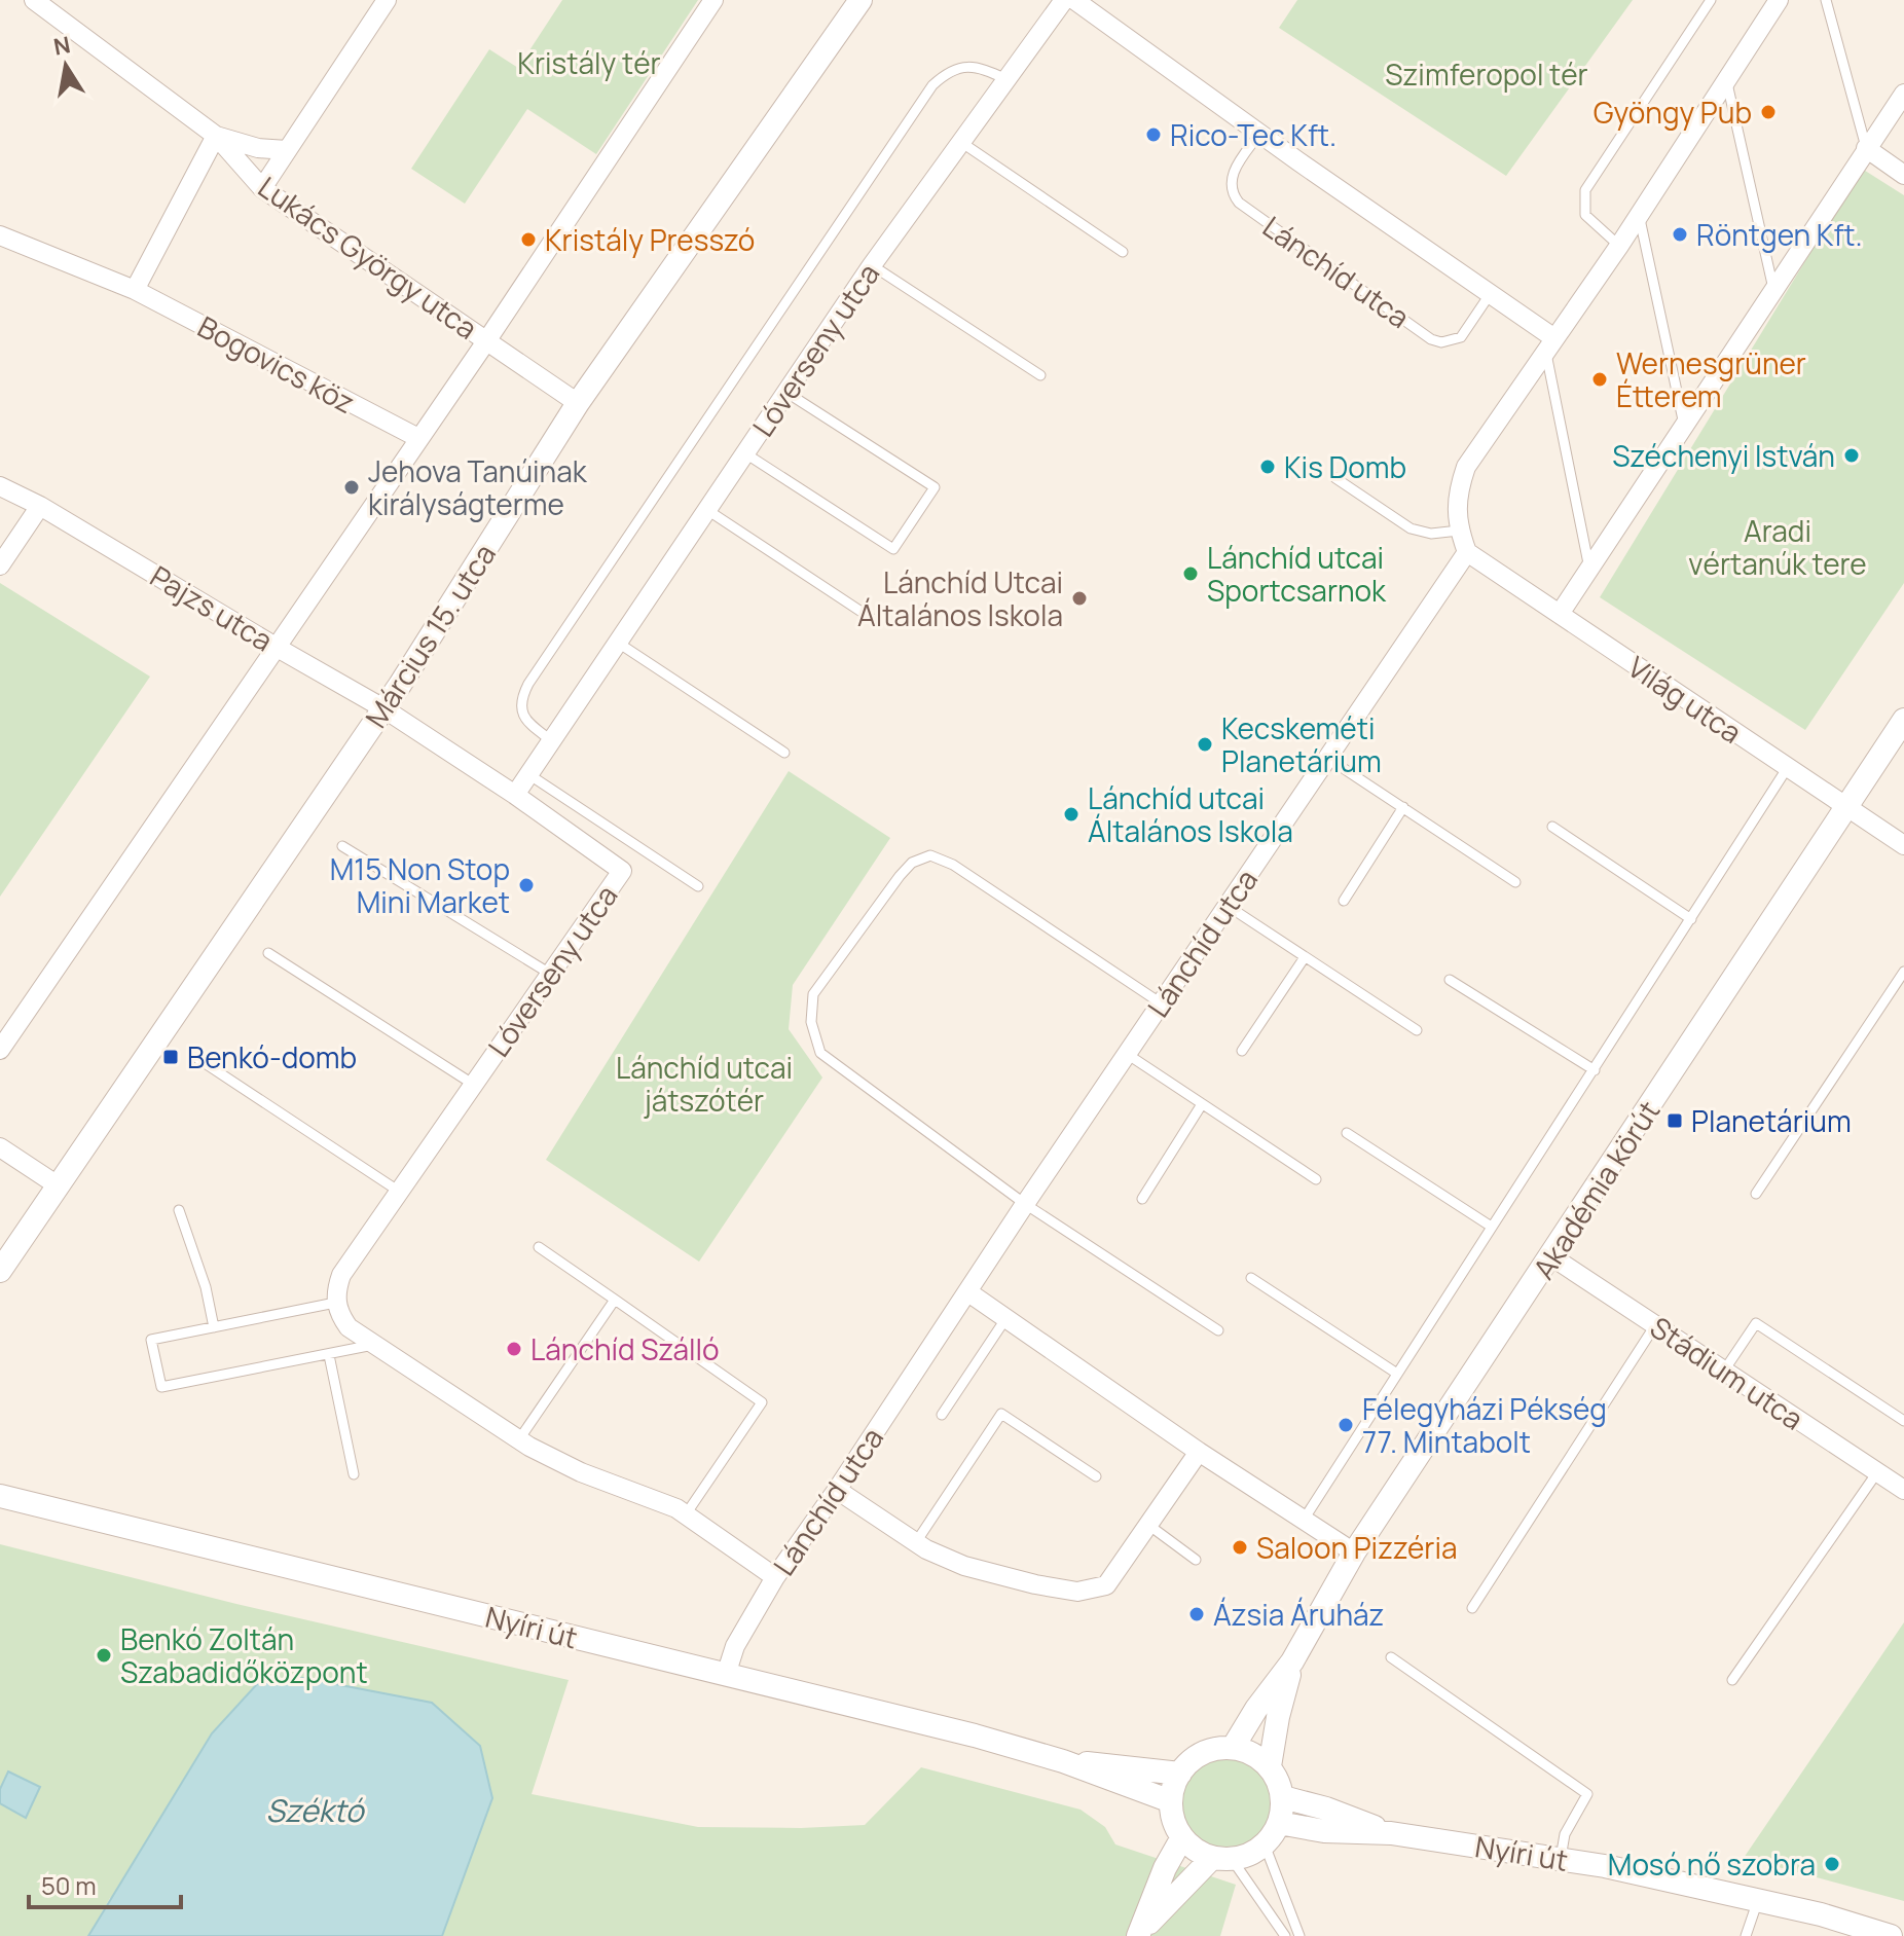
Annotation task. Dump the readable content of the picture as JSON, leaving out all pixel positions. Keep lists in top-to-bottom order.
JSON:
{
  "streets": {
    "street": [
      "Lukács György utca",
      "Lánchíd utca",
      "Lóverseny utca",
      "Bogovics köz",
      "Pajzs utca",
      "Március 15. utca",
      "Világ utca",
      "Akadémia körút",
      "Stádium utca",
      "Nyíri út"
    ]
  },
  "crossings": [
    ["Lukács György utca", "Március 15. utca"],
    ["Lánchíd utca", "Világ utca"],
    ["Lánchíd utca", "Nyíri út"],
    ["Lóverseny utca", "Pajzs utca"],
    ["Pajzs utca", "Március 15. utca"],
    ["Világ utca", "Akadémia körút"],
    ["Akadémia körút", "Stádium utca"],
    ["Akadémia körút", "Nyíri út"]
  ],
  "water": ["Széktó"],
  "parks": [
    "Kristály tér",
    "Szimferopol tér",
    "Aradi vértanúk tere",
    "Lánchíd utcai játszótér"
  ],
  "places": {
    "other": [
      "Gyöngy Pub",
      "Rico-Tec Kft.",
      "Röntgen Kft.",
      "Kristály Presszó",
      "Wernesgrüner Étterem",
      "Széchenyi István",
      "Kis Domb",
      "Jehova Tanúinak királyságterme",
      "Lánchíd utcai Sportcsarnok",
      "Lánchíd Utcai Általános Iskola",
      "Kecskeméti Planetárium",
      "Lánchíd utcai Általános Iskola",
      "M15 Non Stop Mini Market",
      "Lánchíd Szálló",
      "Félegyházi Pékség 77. Mintabolt",
      "Saloon Pizzéria",
      "Ázsia Áruház",
      "Benkó Zoltán Szabadidőközpont",
      "Mosó nő szobra"
    ],
    "transit": ["Benkó-domb", "Planetárium"]
  },
  "scale_bar": "50 m",
  "north": "top"
}
